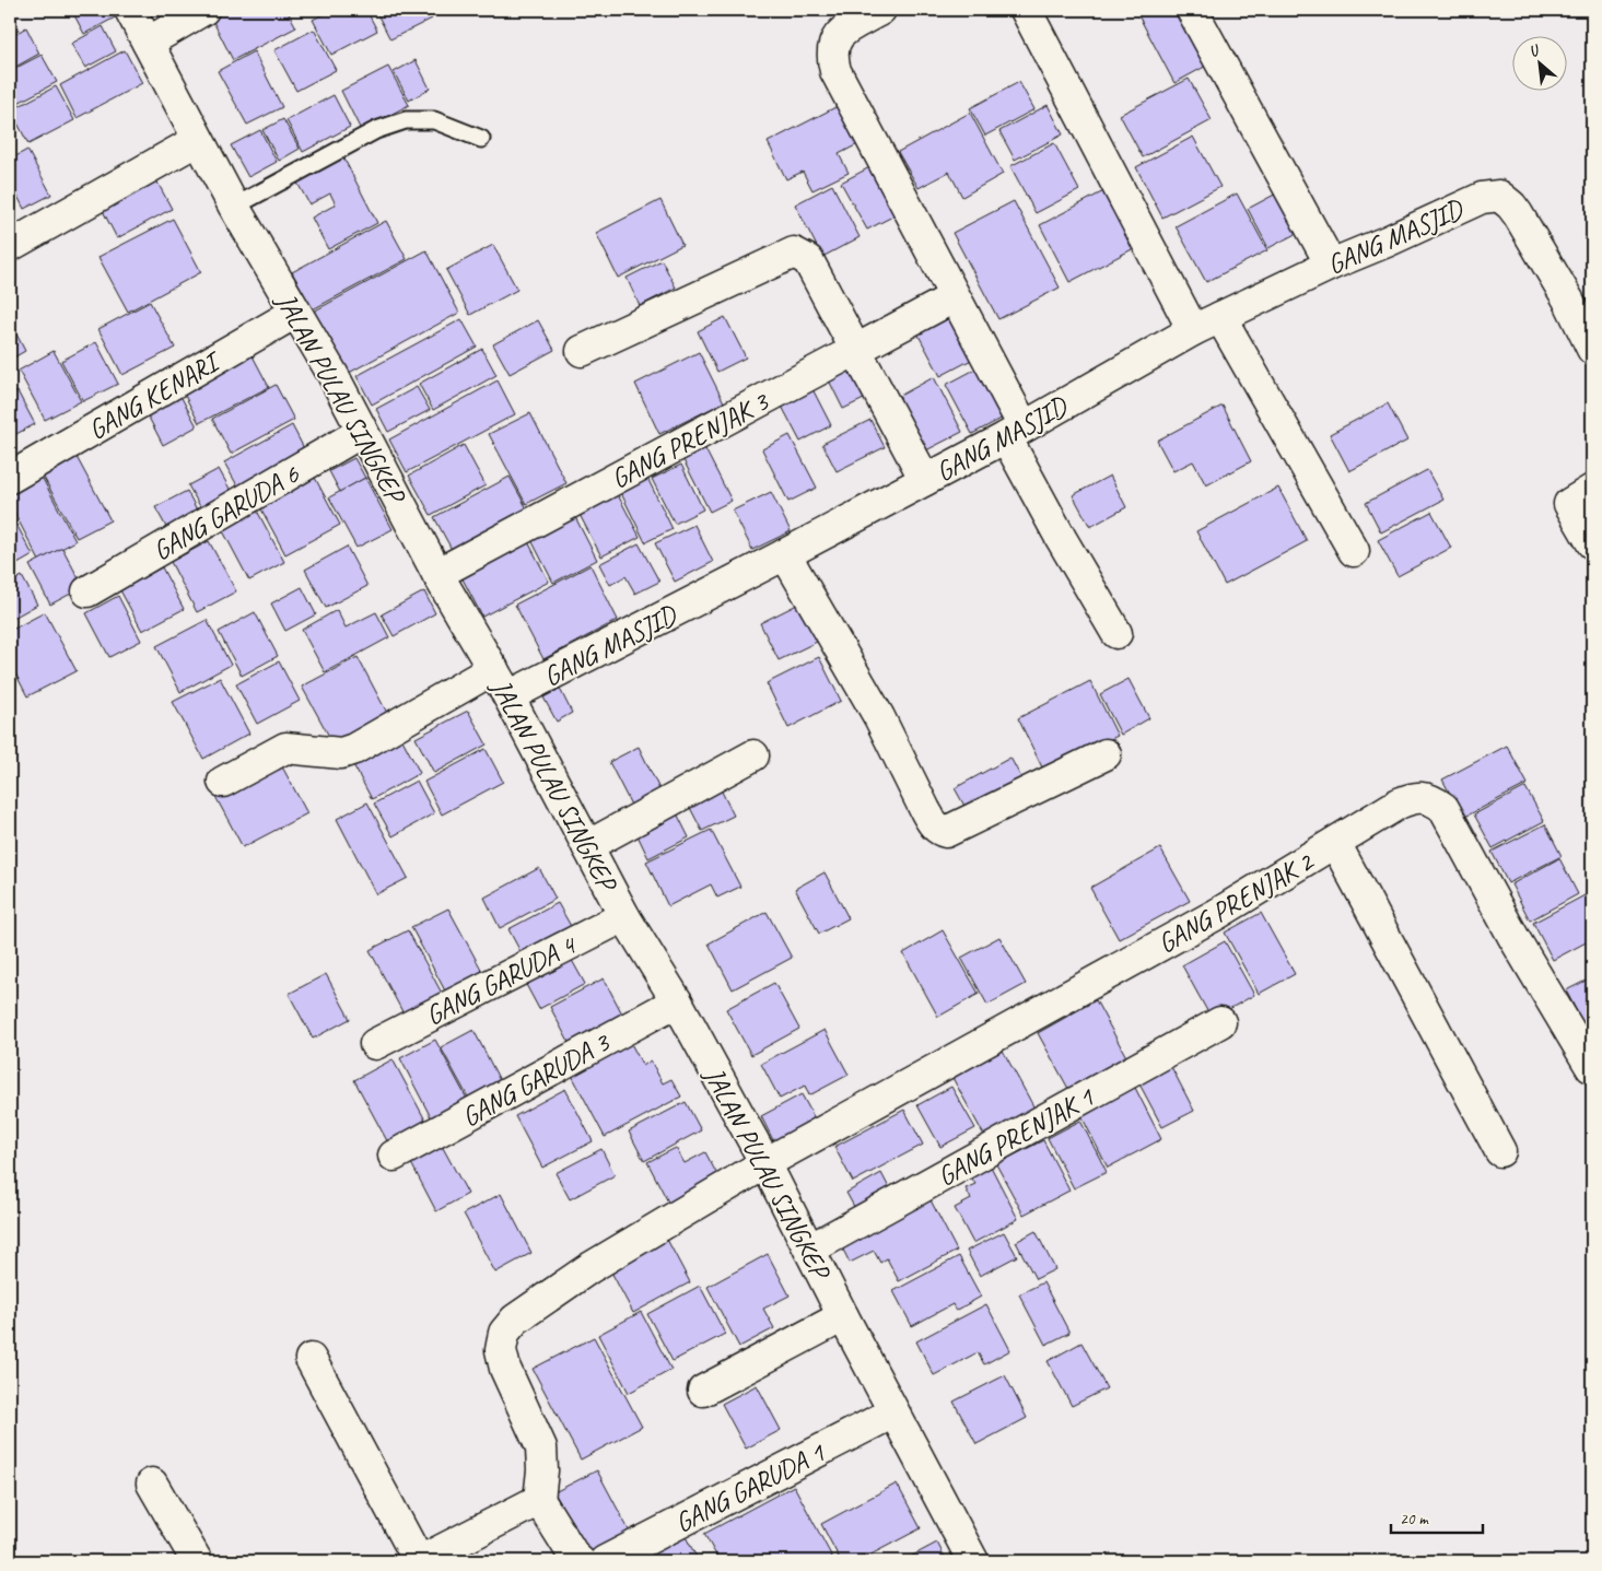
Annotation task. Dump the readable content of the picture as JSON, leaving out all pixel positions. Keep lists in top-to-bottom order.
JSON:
{
  "streets": {
    "street": [
      "GANG MASJID",
      "GANG KENARI",
      "JALAN PULAU SINGKEP",
      "GANG PRENJAK 3",
      "GANG GARUDA 6",
      "GANG PRENJAK 2",
      "GANG GARUDA 4",
      "GANG GARUDA 3",
      "GANG PRENJAK 1",
      "GANG GARUDA 1"
    ]
  },
  "crossings": [
    ["GANG MASJID", "JALAN PULAU SINGKEP"],
    ["GANG KENARI", "JALAN PULAU SINGKEP"],
    ["JALAN PULAU SINGKEP", "GANG PRENJAK 3"],
    ["JALAN PULAU SINGKEP", "GANG GARUDA 6"],
    ["JALAN PULAU SINGKEP", "GANG PRENJAK 2"],
    ["JALAN PULAU SINGKEP", "GANG GARUDA 4"],
    ["JALAN PULAU SINGKEP", "GANG GARUDA 3"],
    ["JALAN PULAU SINGKEP", "GANG PRENJAK 1"],
    ["JALAN PULAU SINGKEP", "GANG GARUDA 1"]
  ],
  "scale_bar": "20 m",
  "north": "top left"
}
